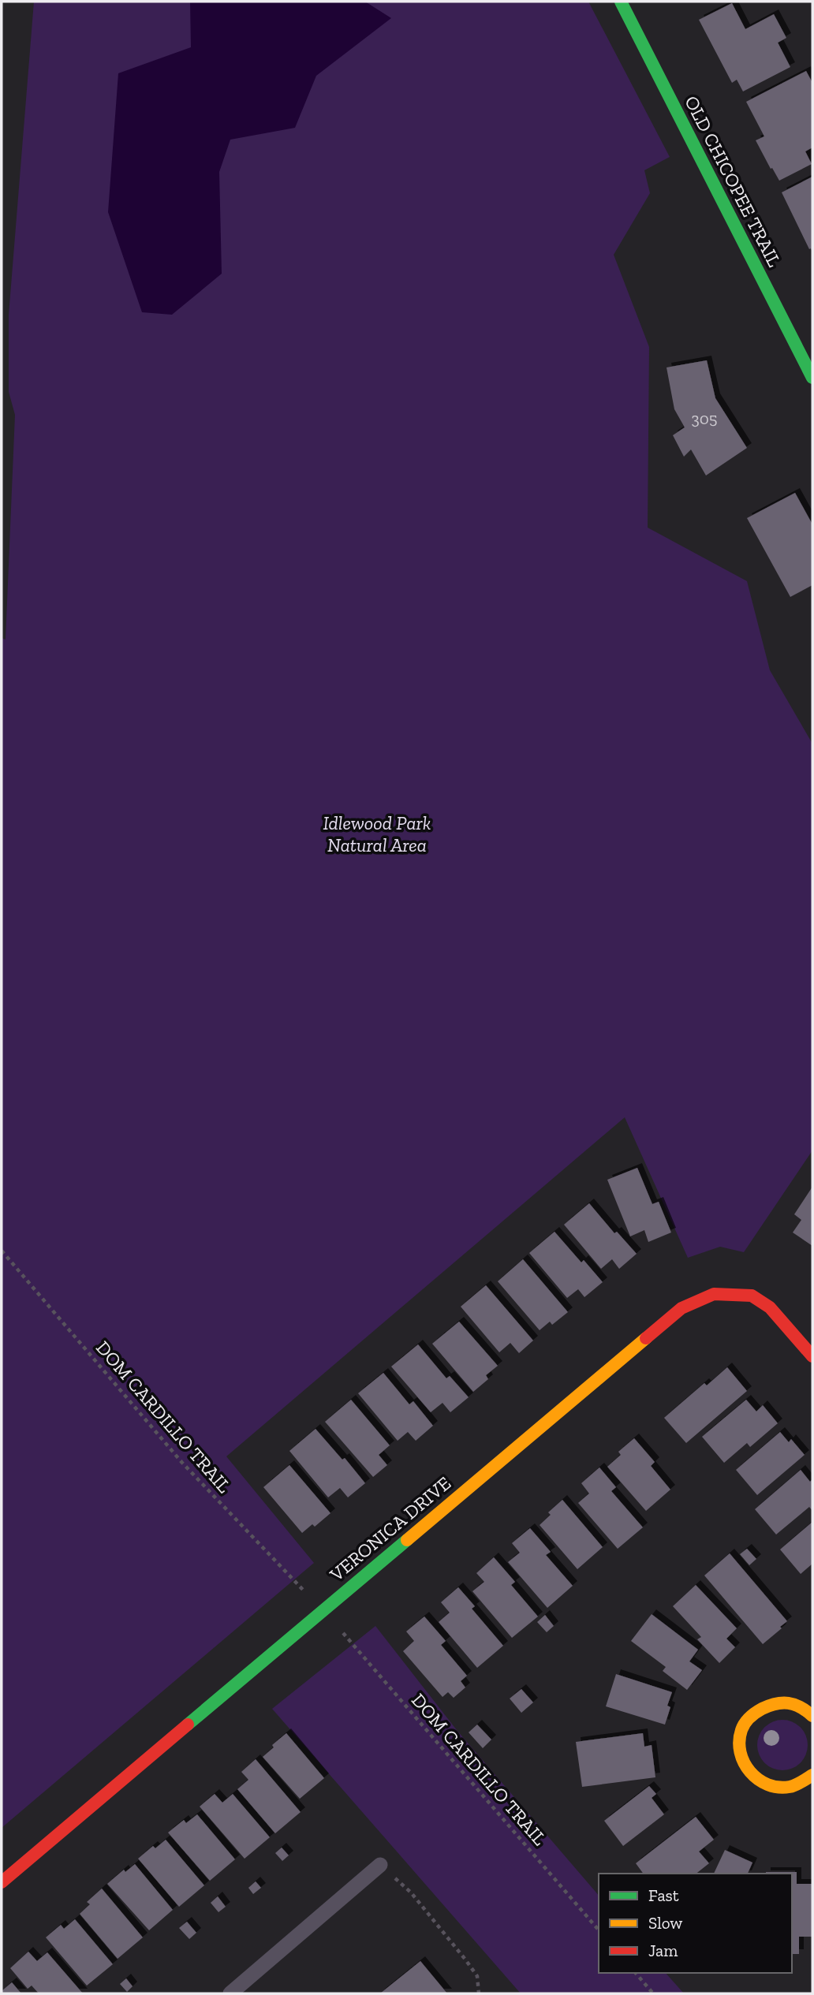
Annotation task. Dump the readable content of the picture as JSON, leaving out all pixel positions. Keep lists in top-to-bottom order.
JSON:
{
  "streets": {
    "street": ["OLD CHICOPEE TRAIL", "VERONICA DRIVE"],
    "path": ["DOM CARDILLO TRAIL"]
  },
  "parks": ["Idlewood Park Natural Area"],
  "house_numbers": ["305"],
  "legend": ["Fast", "Slow", "Jam"]
}
